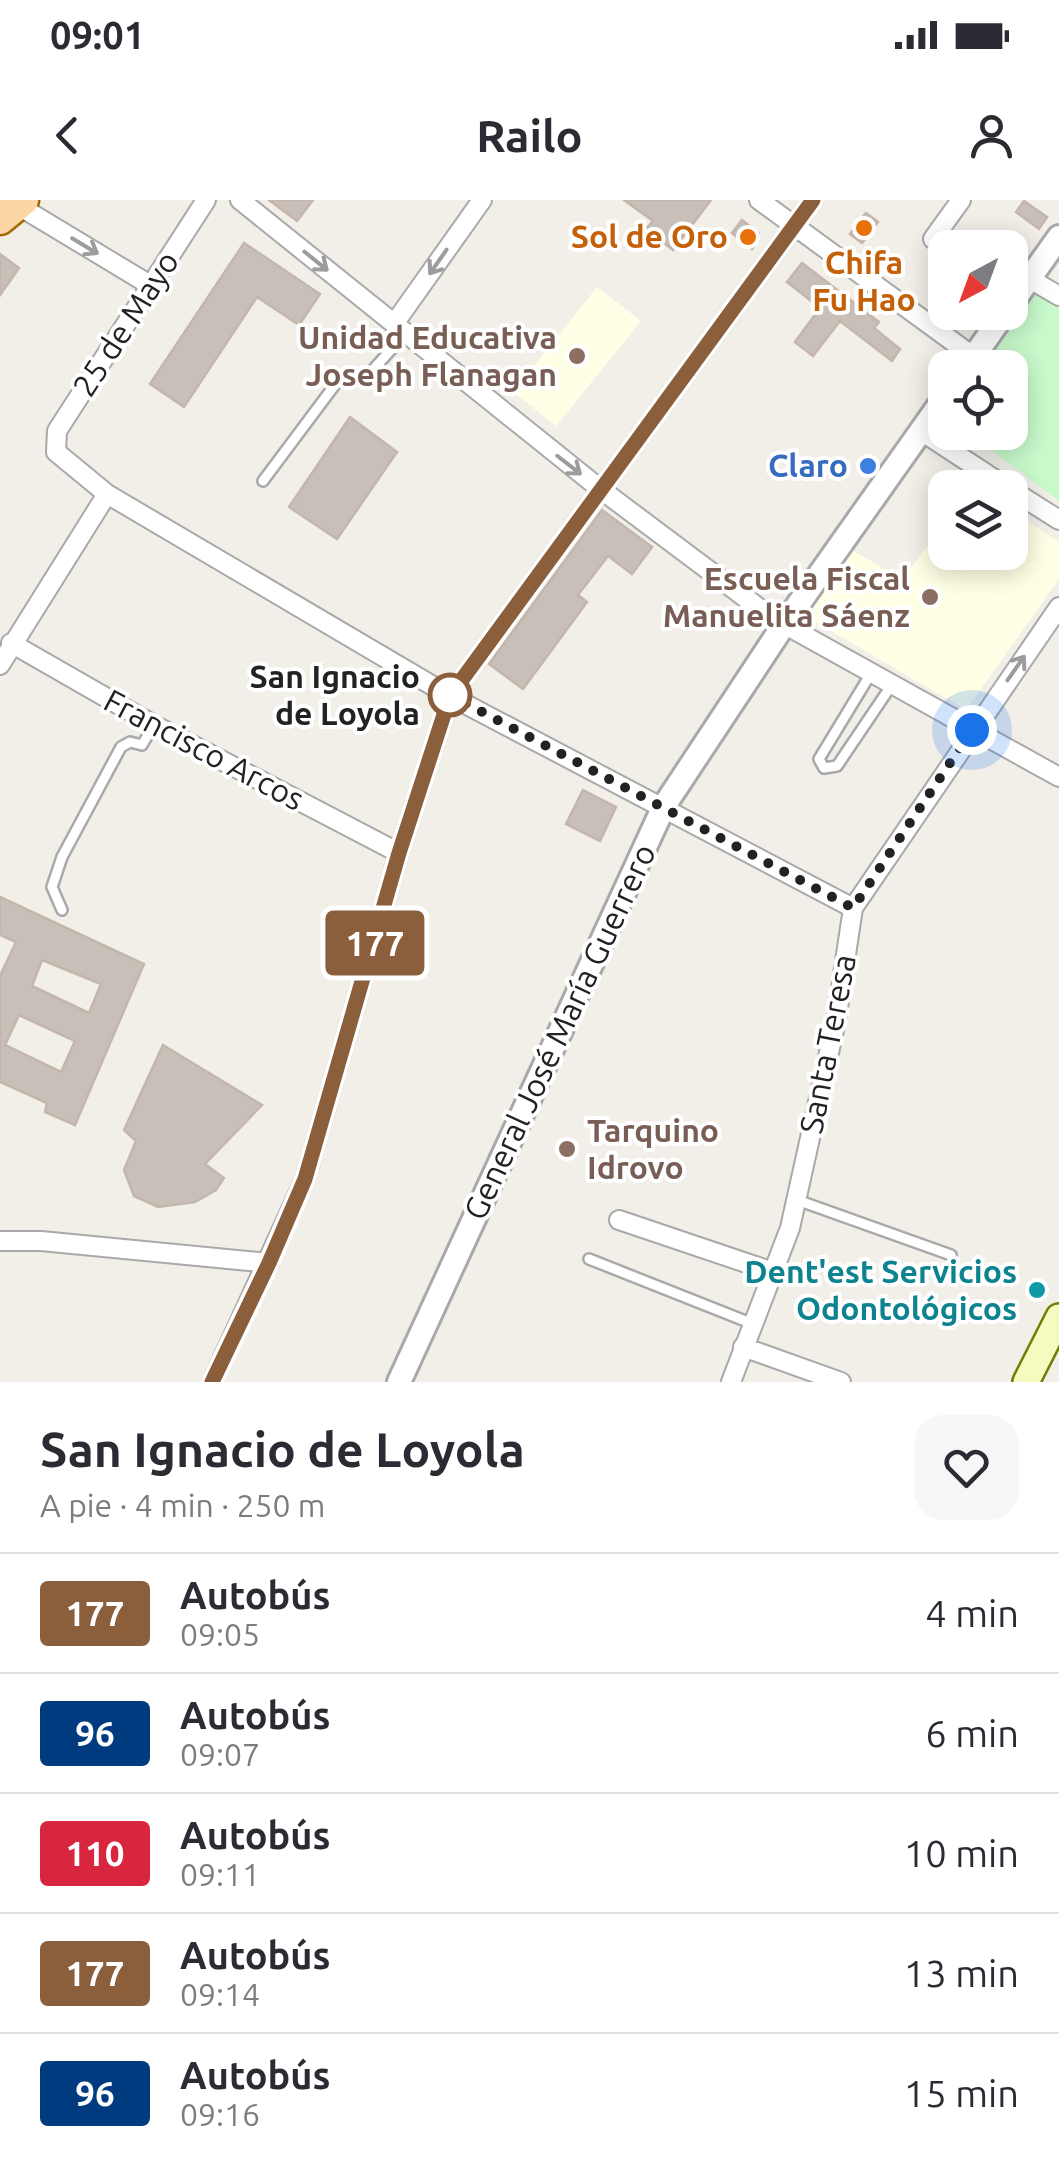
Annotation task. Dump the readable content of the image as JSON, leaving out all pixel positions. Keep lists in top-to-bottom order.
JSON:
{
  "streets": {
    "street": [
      "25 de Mayo",
      "Francisco Arcos",
      "General José María Guerrero",
      "Santa Teresa"
    ]
  },
  "places": [
    "Chifa Fu Hao",
    "Sol de Oro",
    "Unidad Educativa Joseph Flanagan",
    "Claro",
    "Escuela Fiscal Manuelita Sáenz",
    "San Ignacio de Loyola",
    "Tarquino Idrovo",
    "Dent'est Servicios Odontológicos"
  ],
  "lines": ["bus line 177"],
  "north": "bottom left",
  "page": {
    "status": "09:01",
    "header": "Railo",
    "on_map": "177",
    "heading": ["San Ignacio de Loyola", "A pie · 4 min · 250 m"],
    "list": [
      {
        "mark": "177",
        "name": "Autobús",
        "note": "09:05",
        "value": "4 min"
      },
      {
        "mark": "96",
        "name": "Autobús",
        "note": "09:07",
        "value": "6 min"
      },
      {
        "mark": "110",
        "name": "Autobús",
        "note": "09:11",
        "value": "10 min"
      },
      {
        "mark": "177",
        "name": "Autobús",
        "note": "09:14",
        "value": "13 min"
      },
      {
        "mark": "96",
        "name": "Autobús",
        "note": "09:16",
        "value": "15 min"
      }
    ]
  }
}
